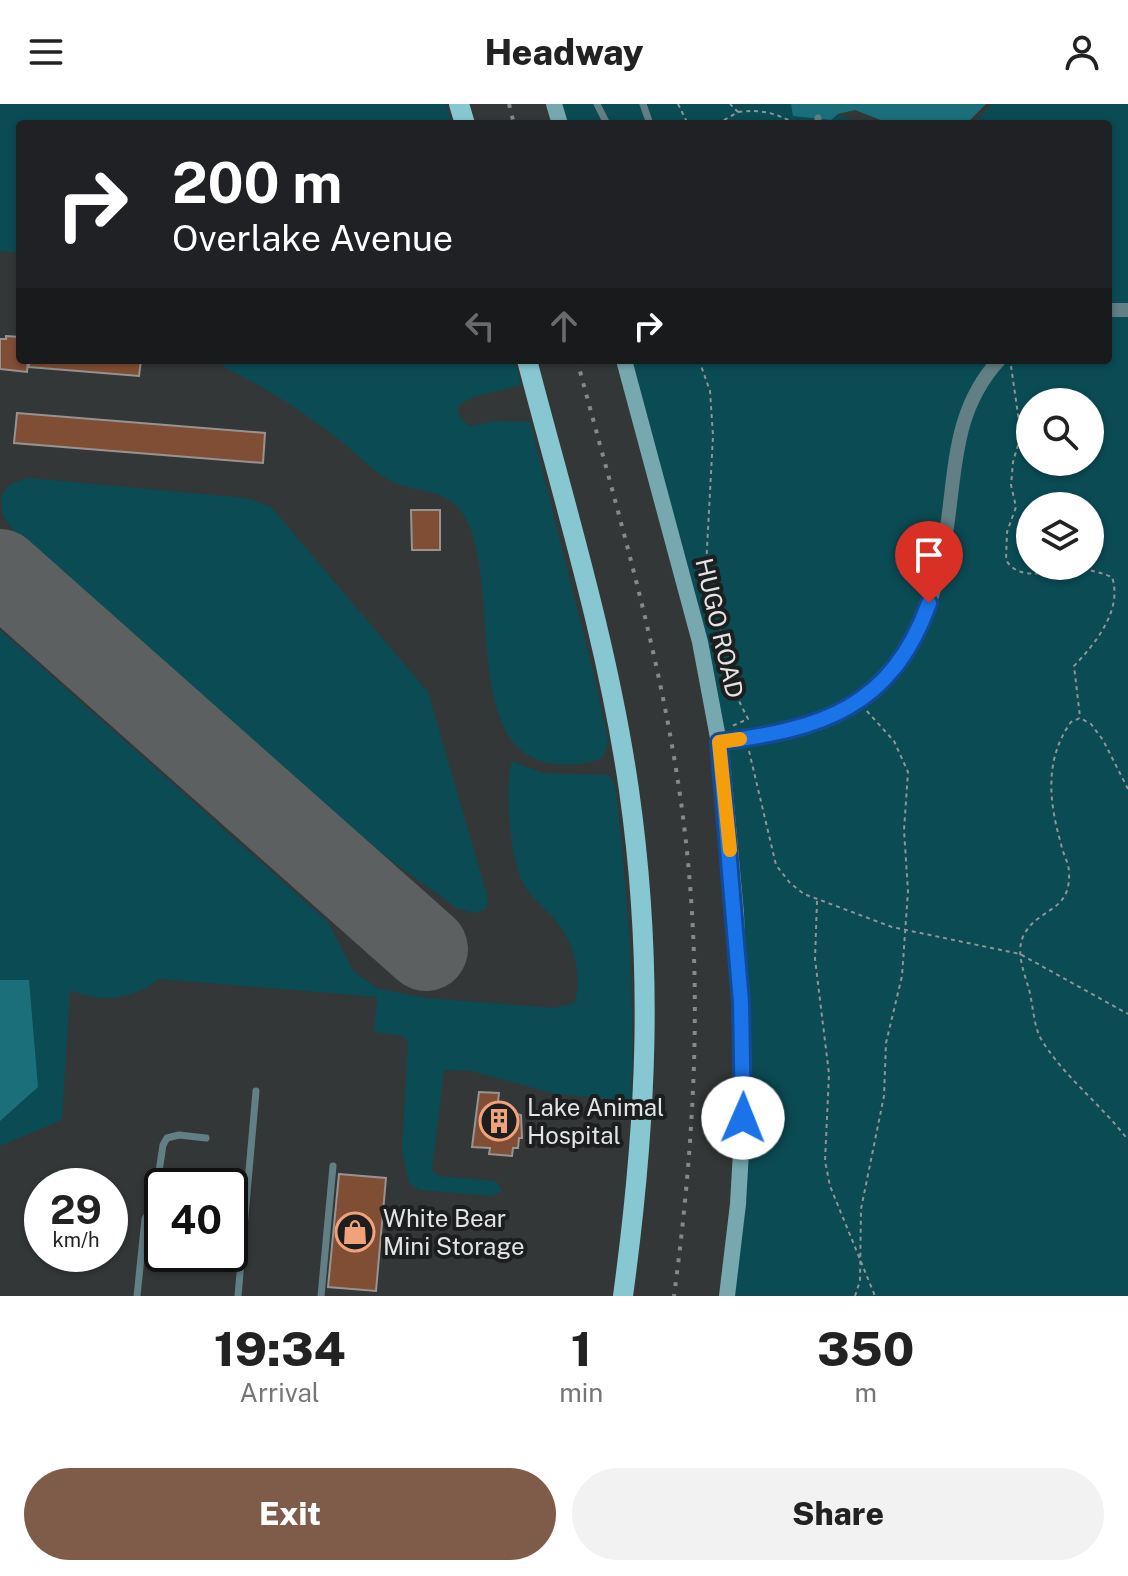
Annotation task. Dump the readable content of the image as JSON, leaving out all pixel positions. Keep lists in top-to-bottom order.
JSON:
{
  "streets": {
    "street": ["HUGO ROAD"]
  },
  "places": {
    "building": ["Lake Animal Hospital"],
    "shop": ["White Bear Mini Storage"]
  },
  "page": {
    "header": "Headway",
    "turn": ["200 m", "Overlake Avenue"],
    "speed": "29 km/h",
    "limit": "40",
    "eta": [
      "19:34",
      "Arrival",
      "1",
      "min",
      "350",
      "m"
    ],
    "buttons": ["Exit", "Share"]
  }
}
